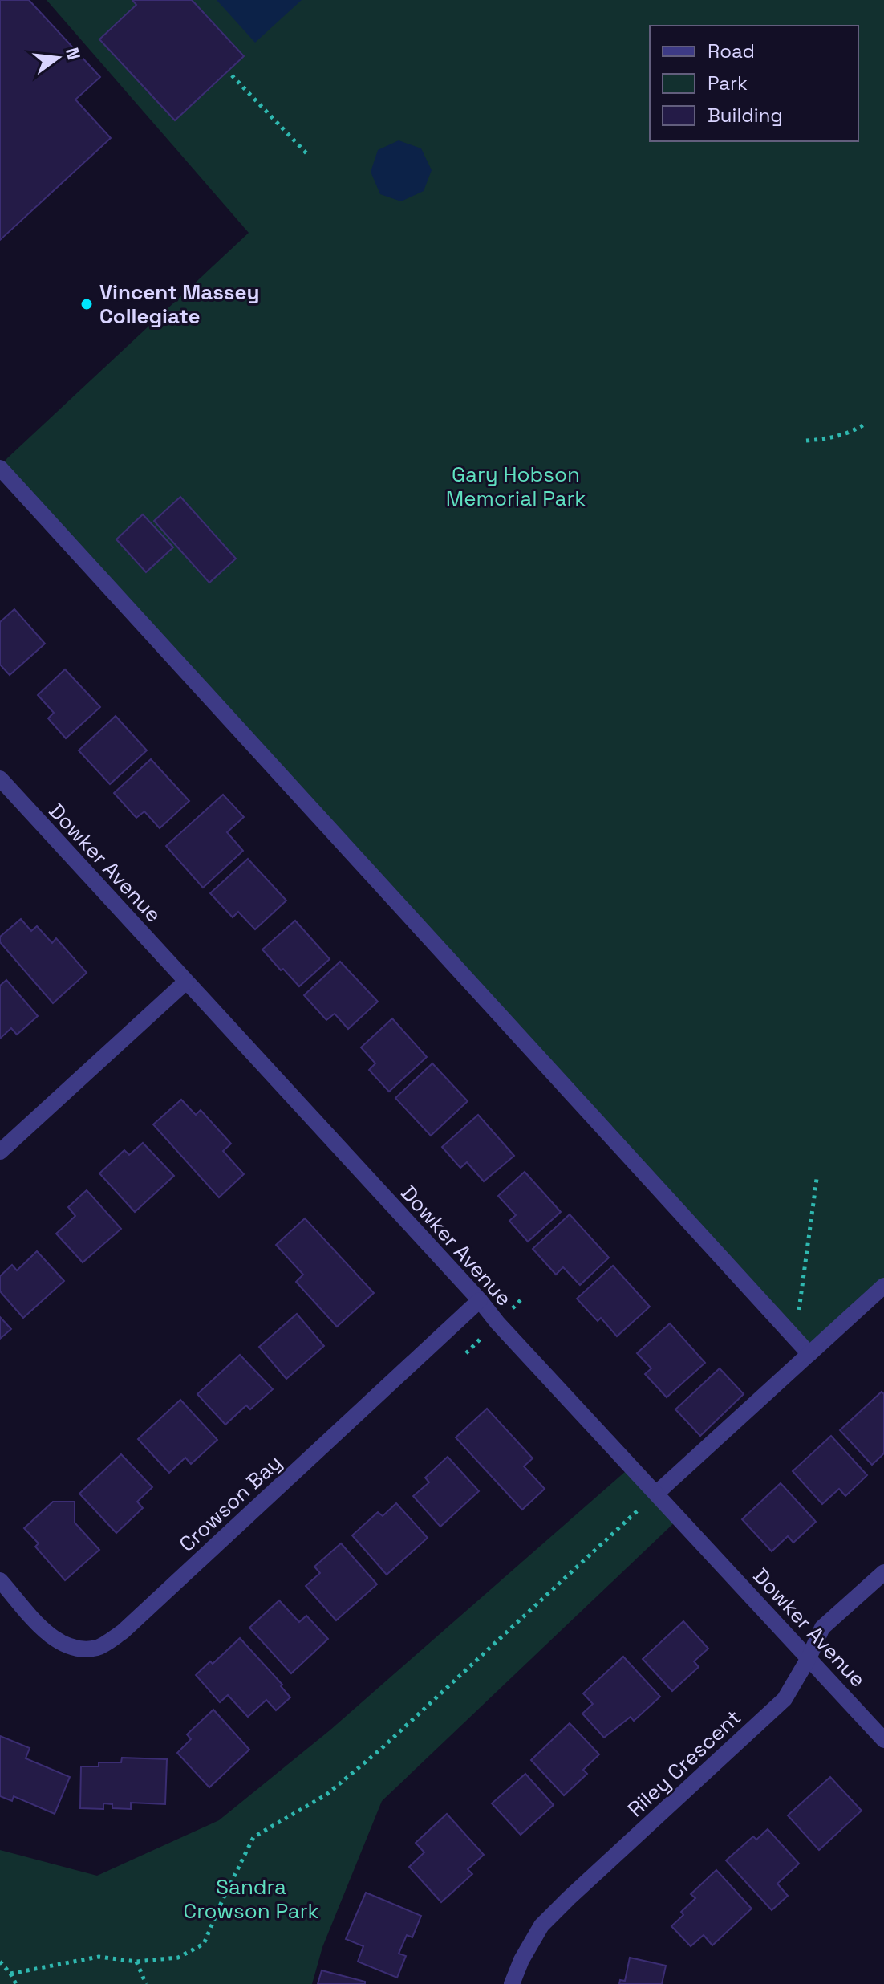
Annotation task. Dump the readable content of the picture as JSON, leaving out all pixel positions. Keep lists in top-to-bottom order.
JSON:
{
  "streets": {
    "street": ["Dowker Avenue", "Crowson Bay", "Riley Crescent"]
  },
  "crossings": [
    ["Dowker Avenue", "Crowson Bay"],
    ["Dowker Avenue", "Riley Crescent"]
  ],
  "parks": ["Gary Hobson Memorial Park", "Sandra Crowson Park"],
  "places": ["Vincent Massey Collegiate"],
  "legend": ["Road", "Park", "Building"],
  "north": "right"
}
